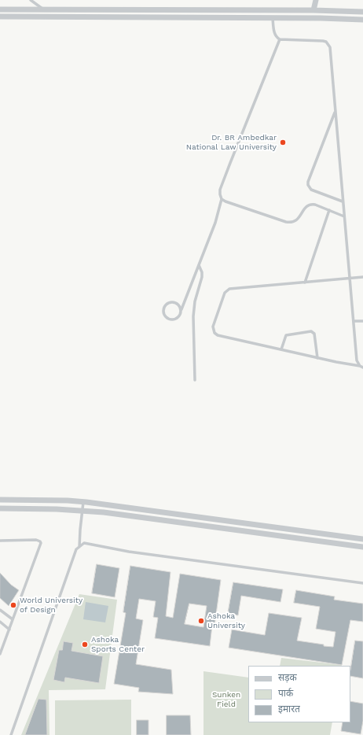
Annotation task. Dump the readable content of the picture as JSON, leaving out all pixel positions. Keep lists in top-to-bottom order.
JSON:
{
  "parks": ["Sunken Field"],
  "places": [
    "Dr. BR Ambedkar National Law University",
    "World University of Design",
    "Ashoka University",
    "Ashoka Sports Center"
  ],
  "legend": ["सड़क", "पार्क", "इमारत"]
}
